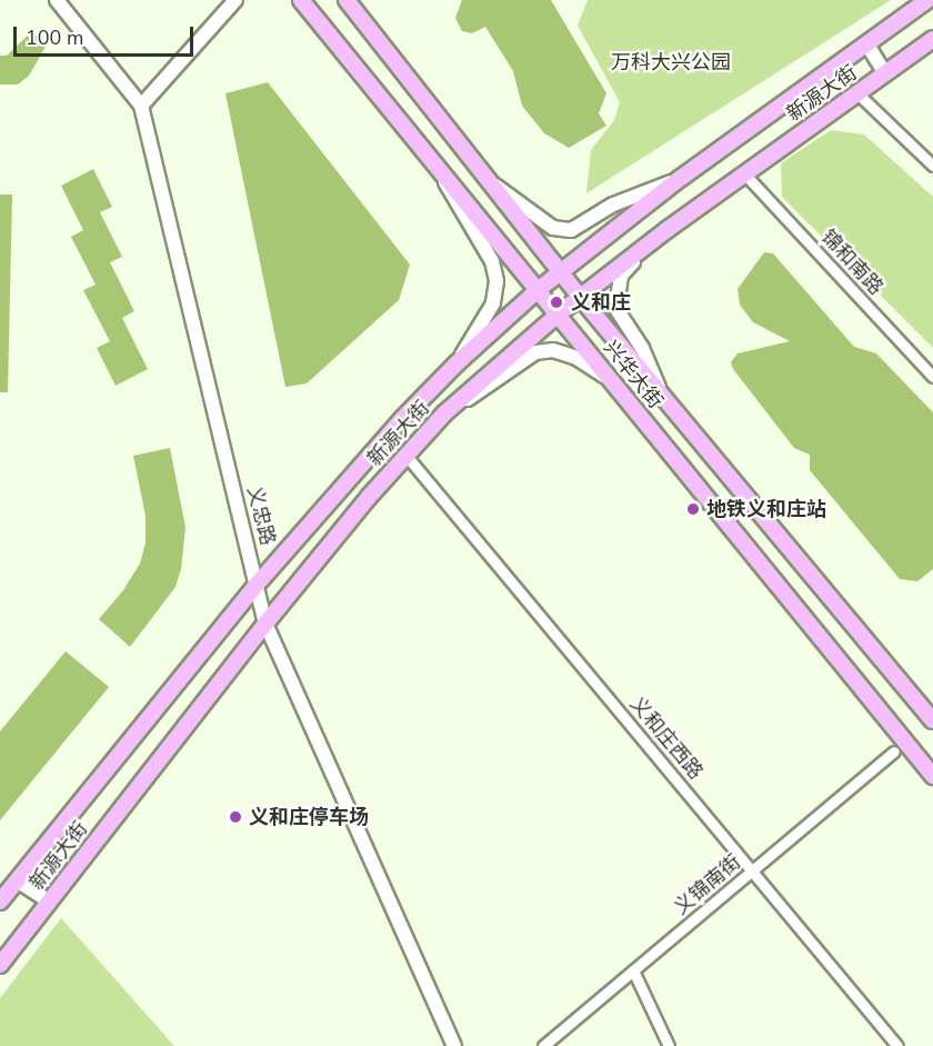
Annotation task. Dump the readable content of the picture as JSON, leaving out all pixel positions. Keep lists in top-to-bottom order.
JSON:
{
  "streets": {
    "main road": ["新源大街", "兴华大街"],
    "street": [
      "锦和南路",
      "义忠路",
      "义和庄西路",
      "义锦南街"
    ]
  },
  "crossings": [
    ["新源大街", "锦和南路"],
    ["新源大街", "兴华大街"],
    ["新源大街", "义忠路"],
    ["新源大街", "义和庄西路"],
    ["义和庄西路", "义锦南街"]
  ],
  "parks": ["万科大兴公园"],
  "places": ["义和庄", "地铁义和庄站", "义和庄停车场"],
  "scale_bar": "100 m"
}
